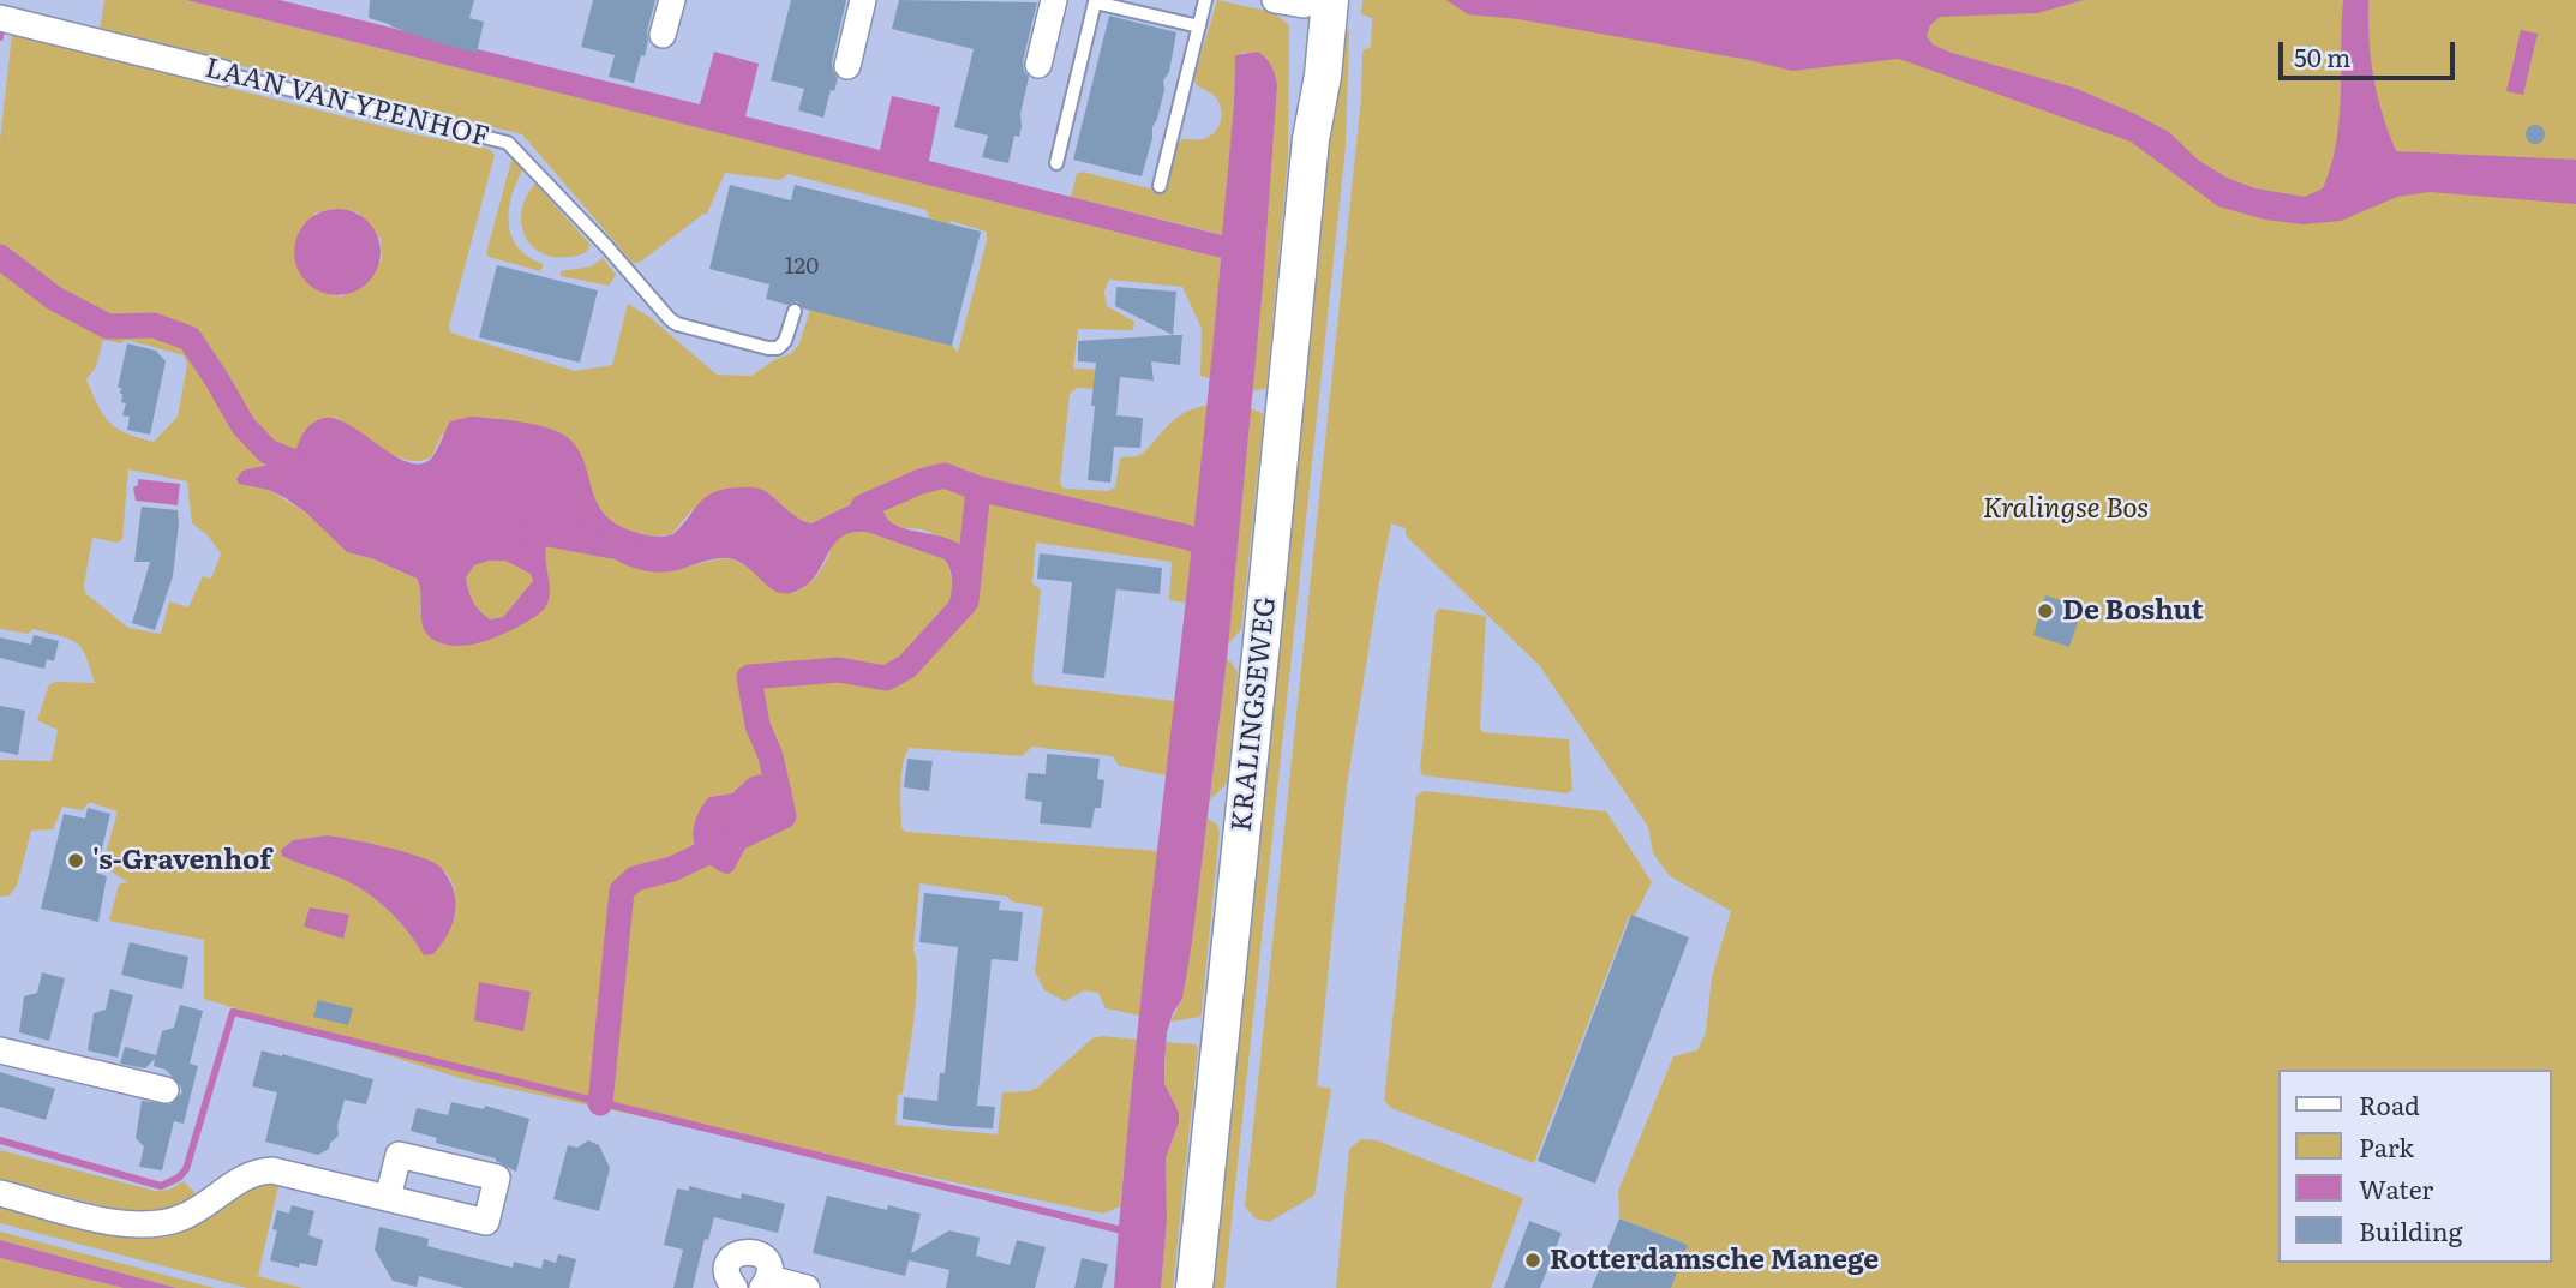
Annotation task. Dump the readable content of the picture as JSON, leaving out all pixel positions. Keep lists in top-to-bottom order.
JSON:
{
  "streets": {
    "main road": ["KRALINGSEWEG"],
    "street": ["LAAN VAN YPENHOF"]
  },
  "parks": ["Kralingse Bos"],
  "places": ["De Boshut", "'s-Gravenhof", "Rotterdamsche Manege"],
  "house_numbers": ["120"],
  "legend": [
    "Road",
    "Park",
    "Water",
    "Building"
  ],
  "scale_bar": "50 m"
}
